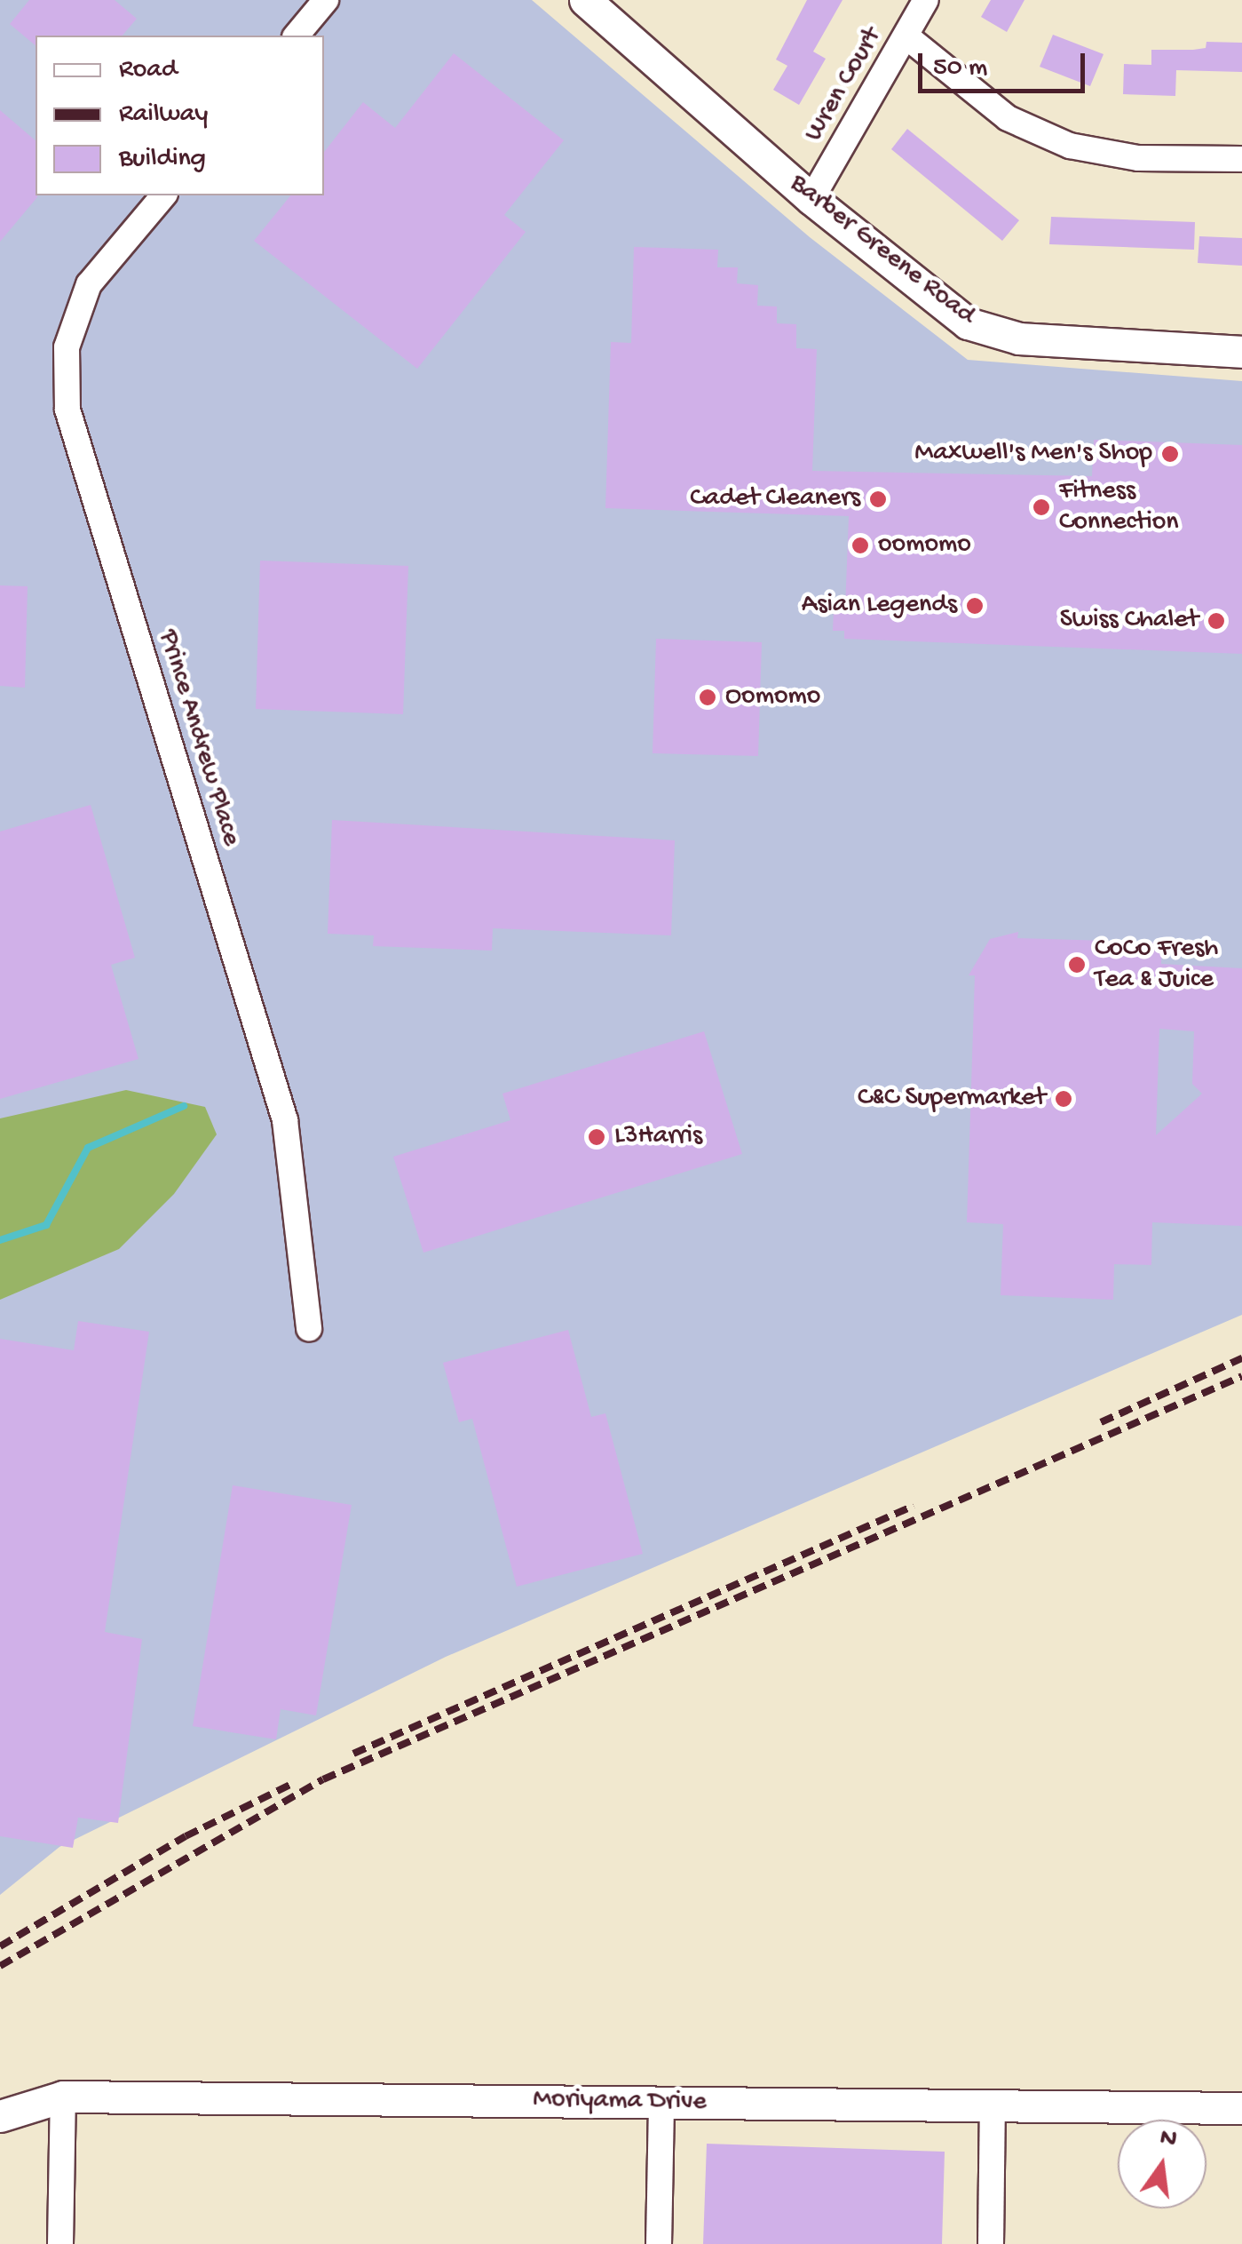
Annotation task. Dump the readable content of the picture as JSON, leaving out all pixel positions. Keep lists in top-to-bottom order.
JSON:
{
  "streets": {
    "street": [
      "Wren Court",
      "Barber Greene Road",
      "Prince Andrew Place",
      "Moriyama Drive"
    ]
  },
  "crossings": [
    ["Wren Court", "Barber Greene Road"]
  ],
  "places": [
    "Maxwell's Men's Shop",
    "Cadet Cleaners",
    "Fitness Connection",
    "oomomo",
    "Asian Legends",
    "Swiss Chalet",
    "Oomomo",
    "CoCo Fresh Tea & Juice",
    "C&C Supermarket",
    "L3Harris"
  ],
  "legend": ["Road", "Railway", "Building"],
  "scale_bar": "50 m",
  "north": "top"
}
